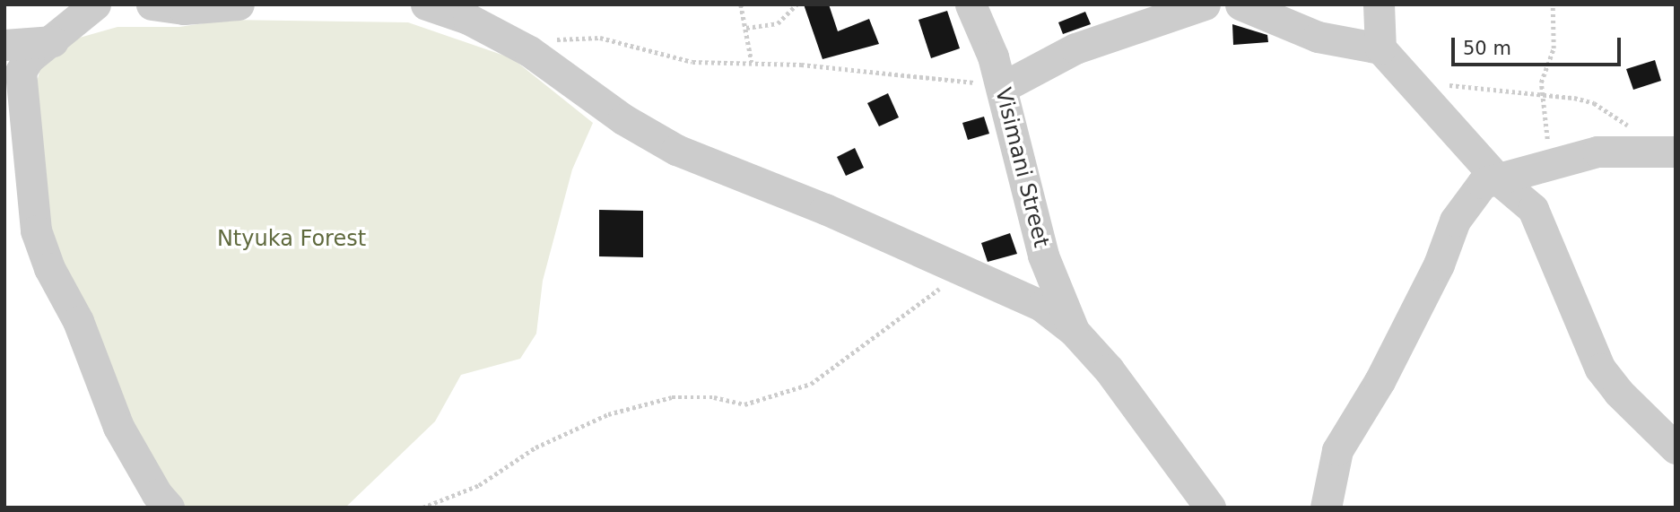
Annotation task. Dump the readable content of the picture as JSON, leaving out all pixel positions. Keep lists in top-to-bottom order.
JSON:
{
  "streets": {
    "street": ["Visimani Street"]
  },
  "parks": ["Ntyuka Forest"],
  "scale_bar": "50 m"
}
